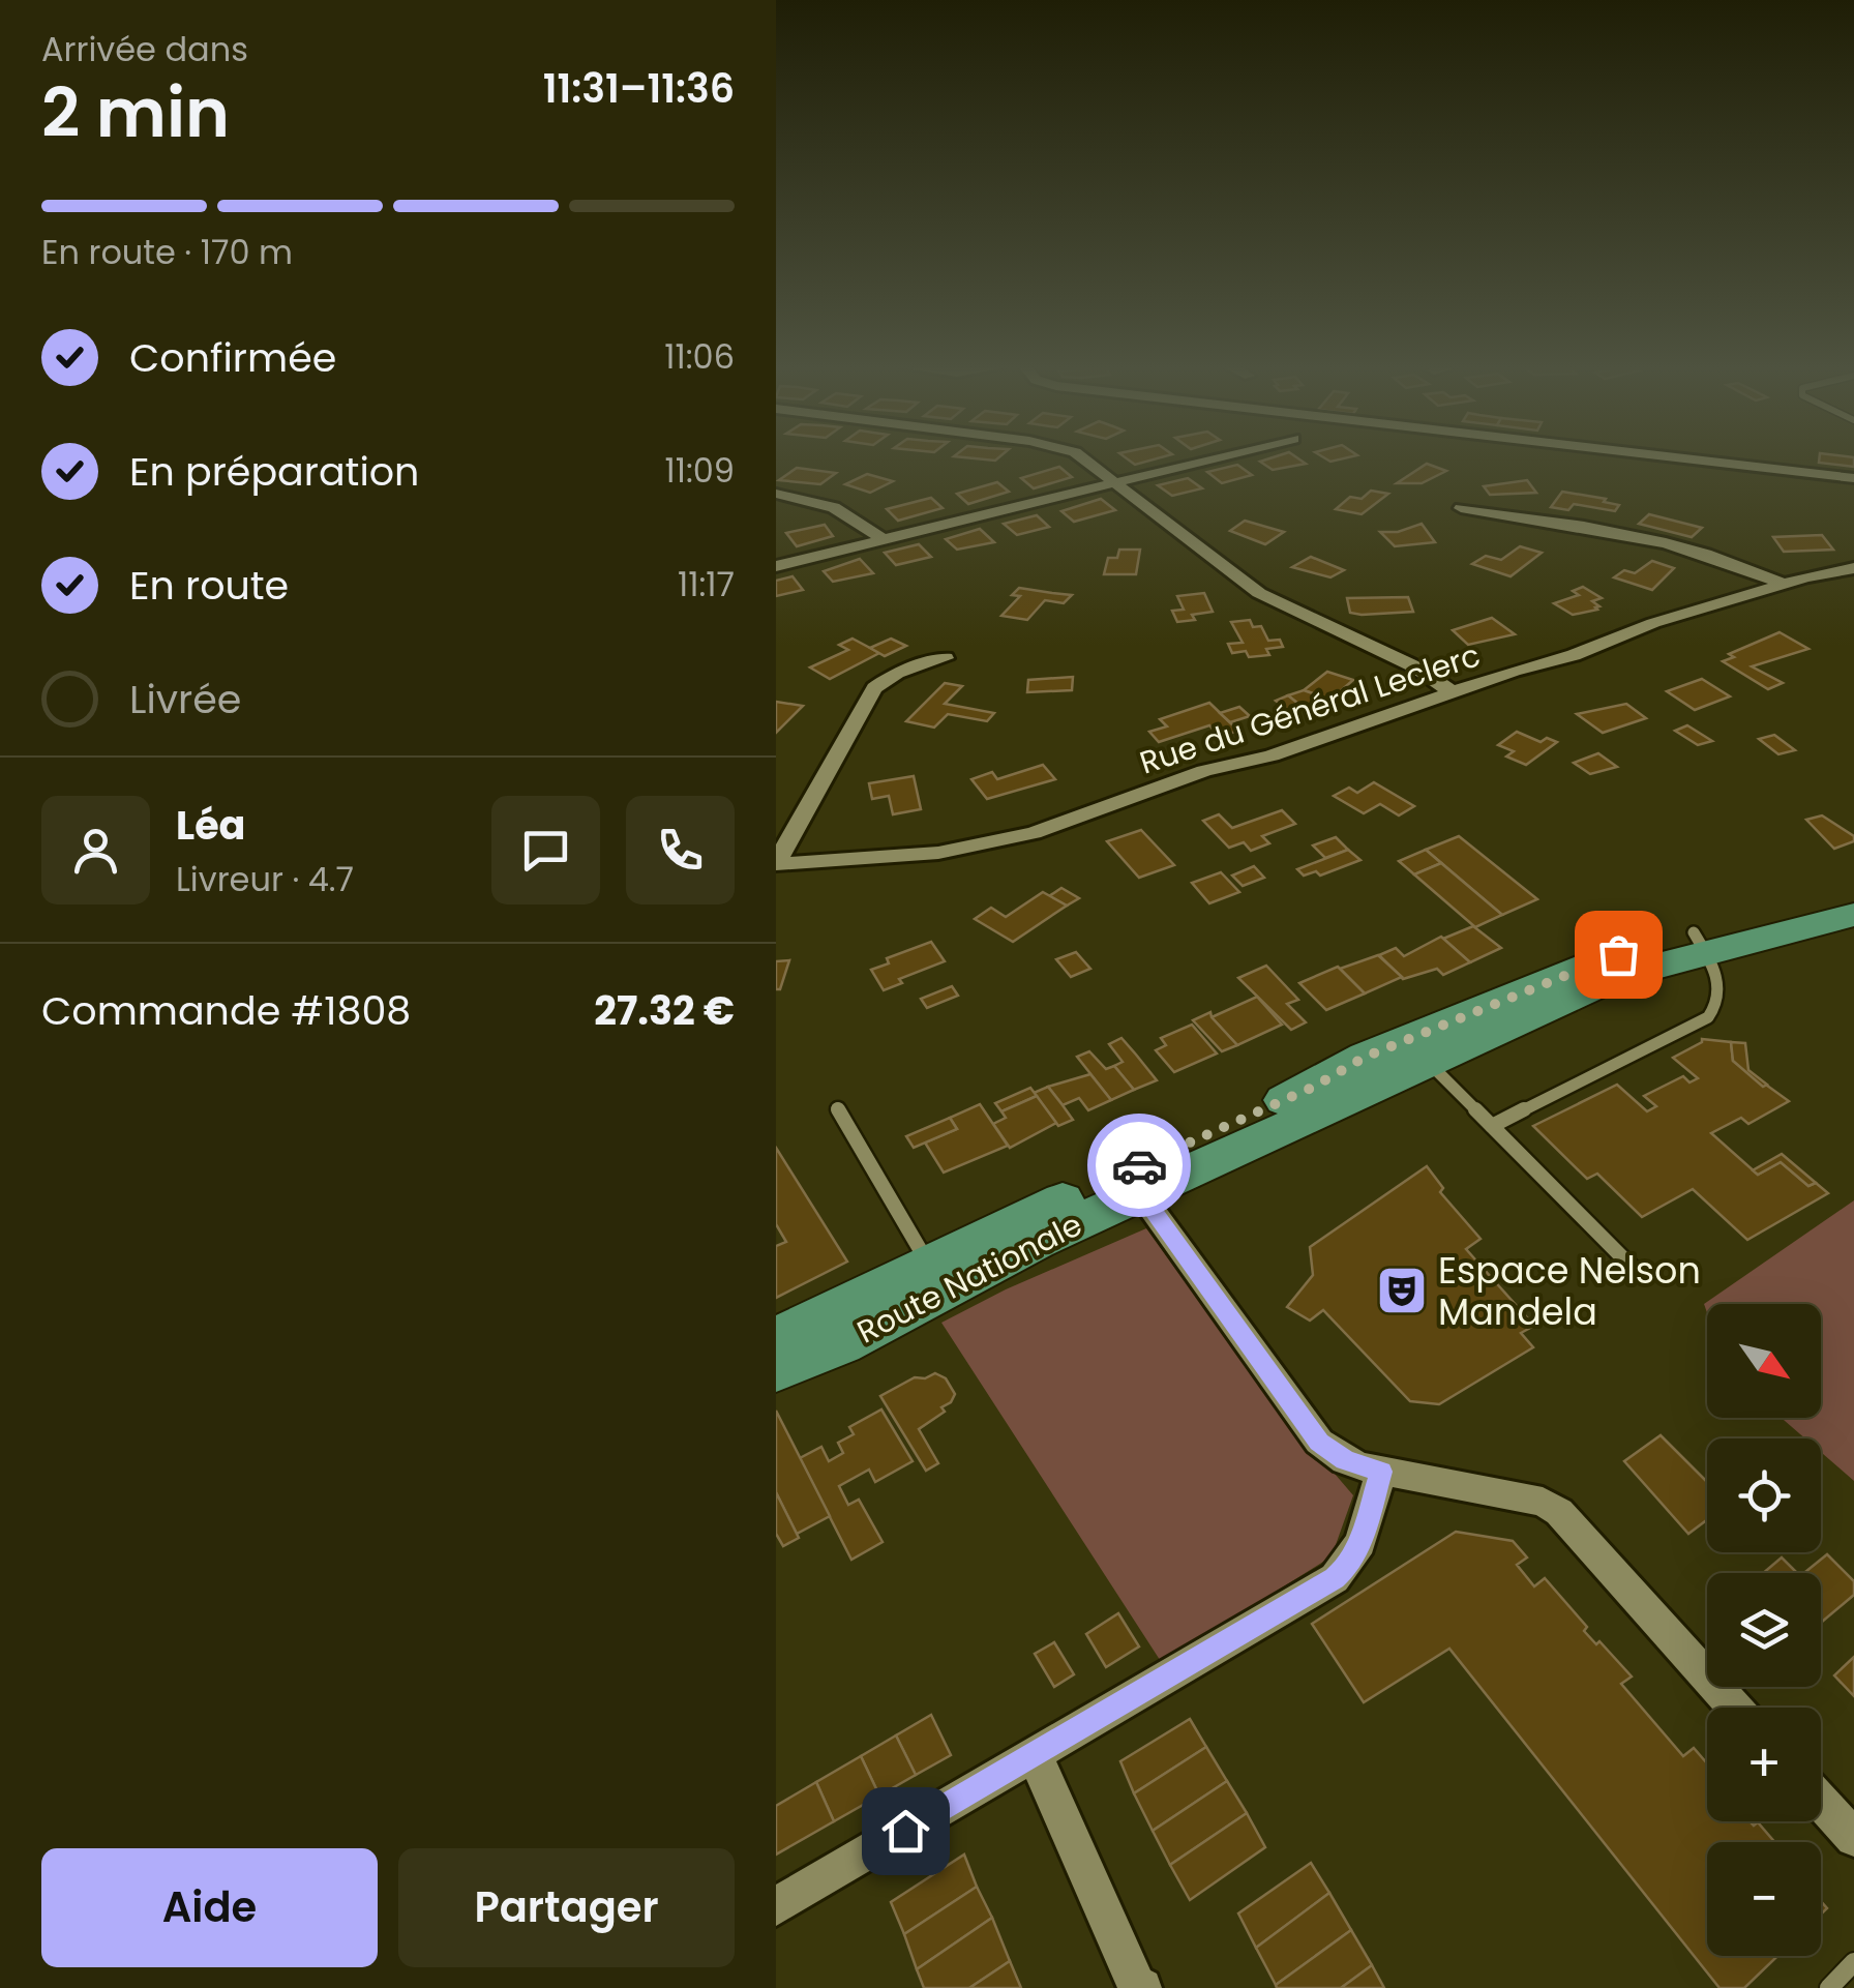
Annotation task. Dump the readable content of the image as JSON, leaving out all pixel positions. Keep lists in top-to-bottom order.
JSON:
{
  "streets": {
    "main road": ["Route Nationale"],
    "street": ["Rue du Général Leclerc"]
  },
  "places": {
    "theatre": ["Espace Nelson Mandela"]
  },
  "north": "bottom right",
  "page": {
    "heading": ["2 min", "Arrivée dans", "11:31–11:36"],
    "panel": [
      "Léa",
      "Livreur · 4.7",
      "Commande #1808",
      "27.32 €"
    ],
    "bar": "En route · 170 m",
    "list": [
      ["Confirmée", "11:06"],
      ["En préparation", "11:09"],
      ["En route", "11:17"],
      "Livrée"
    ],
    "map_buttons": ["+", "−"],
    "buttons": ["Aide", "Partager"]
  }
}
